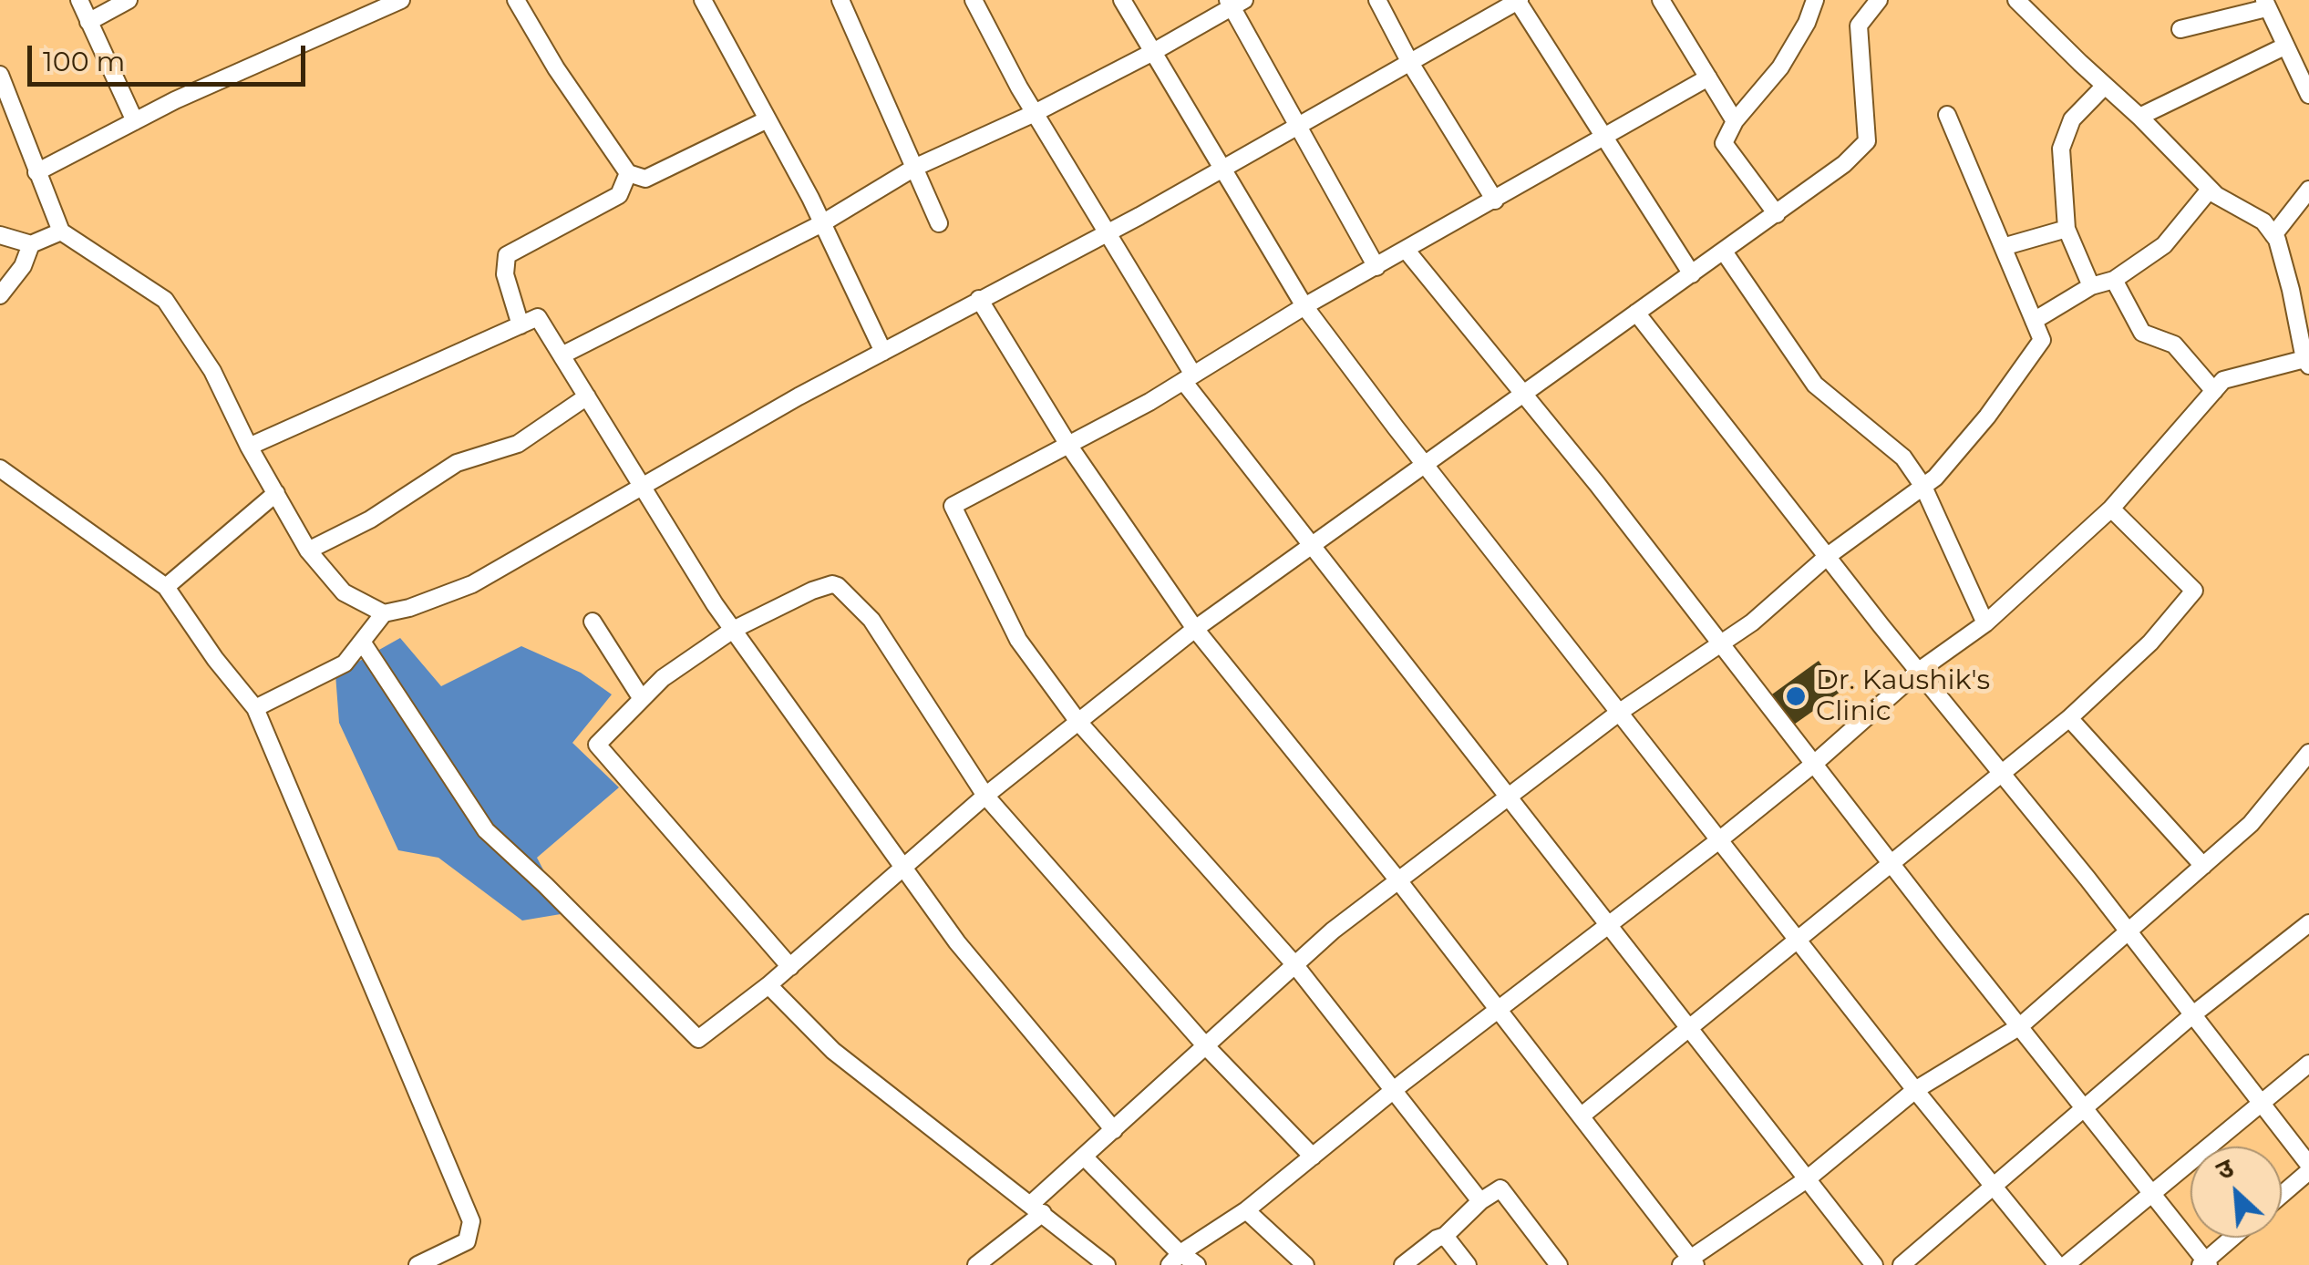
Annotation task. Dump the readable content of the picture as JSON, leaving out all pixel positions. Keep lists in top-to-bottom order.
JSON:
{
  "places": ["Dr. Kaushik's Clinic"],
  "scale_bar": "100 m",
  "north": "top left"
}
